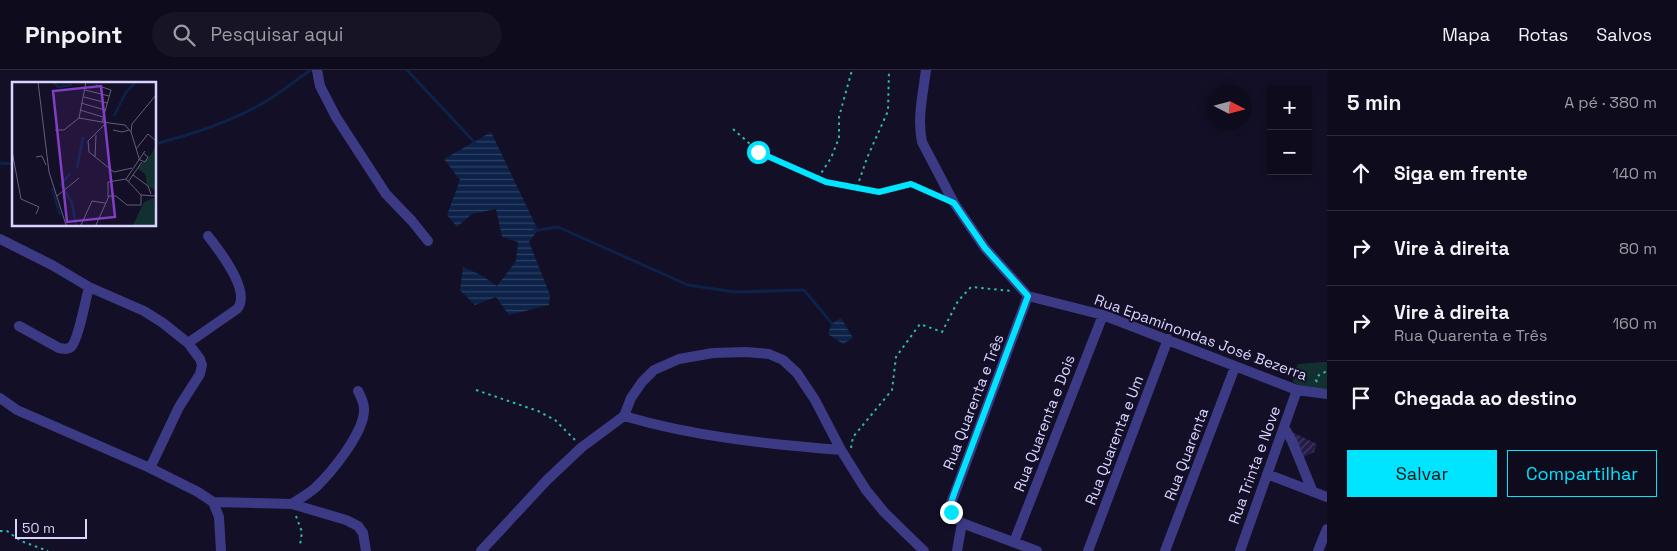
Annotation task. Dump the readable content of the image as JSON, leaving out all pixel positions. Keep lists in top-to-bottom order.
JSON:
{
  "streets": {
    "street": [
      "Rua Epaminondas José Bezerra",
      "Rua Quarenta e Três",
      "Rua Quarenta e Dois",
      "Rua Quarenta e Um",
      "Rua Quarenta",
      "Rua Trinta e Nove"
    ]
  },
  "crossings": [
    ["Rua Epaminondas José Bezerra", "Rua Quarenta e Três"],
    ["Rua Epaminondas José Bezerra", "Rua Quarenta e Dois"],
    ["Rua Epaminondas José Bezerra", "Rua Quarenta e Um"],
    ["Rua Epaminondas José Bezerra", "Rua Quarenta"],
    ["Rua Epaminondas José Bezerra", "Rua Trinta e Nove"]
  ],
  "scale_bar": "50 m",
  "north": "right",
  "page": {
    "header": "Pinpoint",
    "search": "Pesquisar aqui",
    "nav": ["Mapa", "Rotas", "Salvos"],
    "heading": ["5 min", "A pé · 380 m"],
    "map_buttons": ["+", "−"],
    "list": [
      ["Siga em frente", "140 m"],
      ["Vire à direita", "80 m"],
      ["Vire à direita", "Rua Quarenta e Três", "160 m"],
      "Chegada ao destino"
    ],
    "buttons": ["Salvar", "Compartilhar"],
    "scale": "50 m"
  }
}
